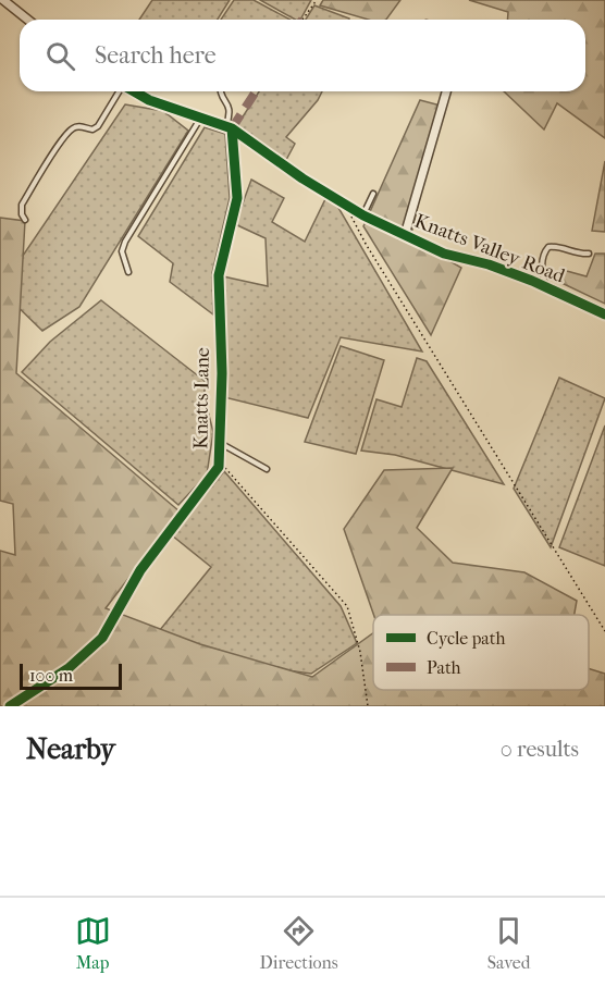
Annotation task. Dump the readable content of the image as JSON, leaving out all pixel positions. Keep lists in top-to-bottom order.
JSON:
{
  "streets": {
    "street": ["Knatts Valley Road", "Knatts Lane"]
  },
  "crossings": [
    ["Knatts Valley Road", "Knatts Lane"]
  ],
  "legend": ["Cycle path", "Path"],
  "scale_bar": "100 m",
  "page": {
    "search": "Search here",
    "scale": "100 m",
    "heading": ["Nearby", "0 results"],
    "nav": ["Map", "Directions", "Saved"]
  }
}
